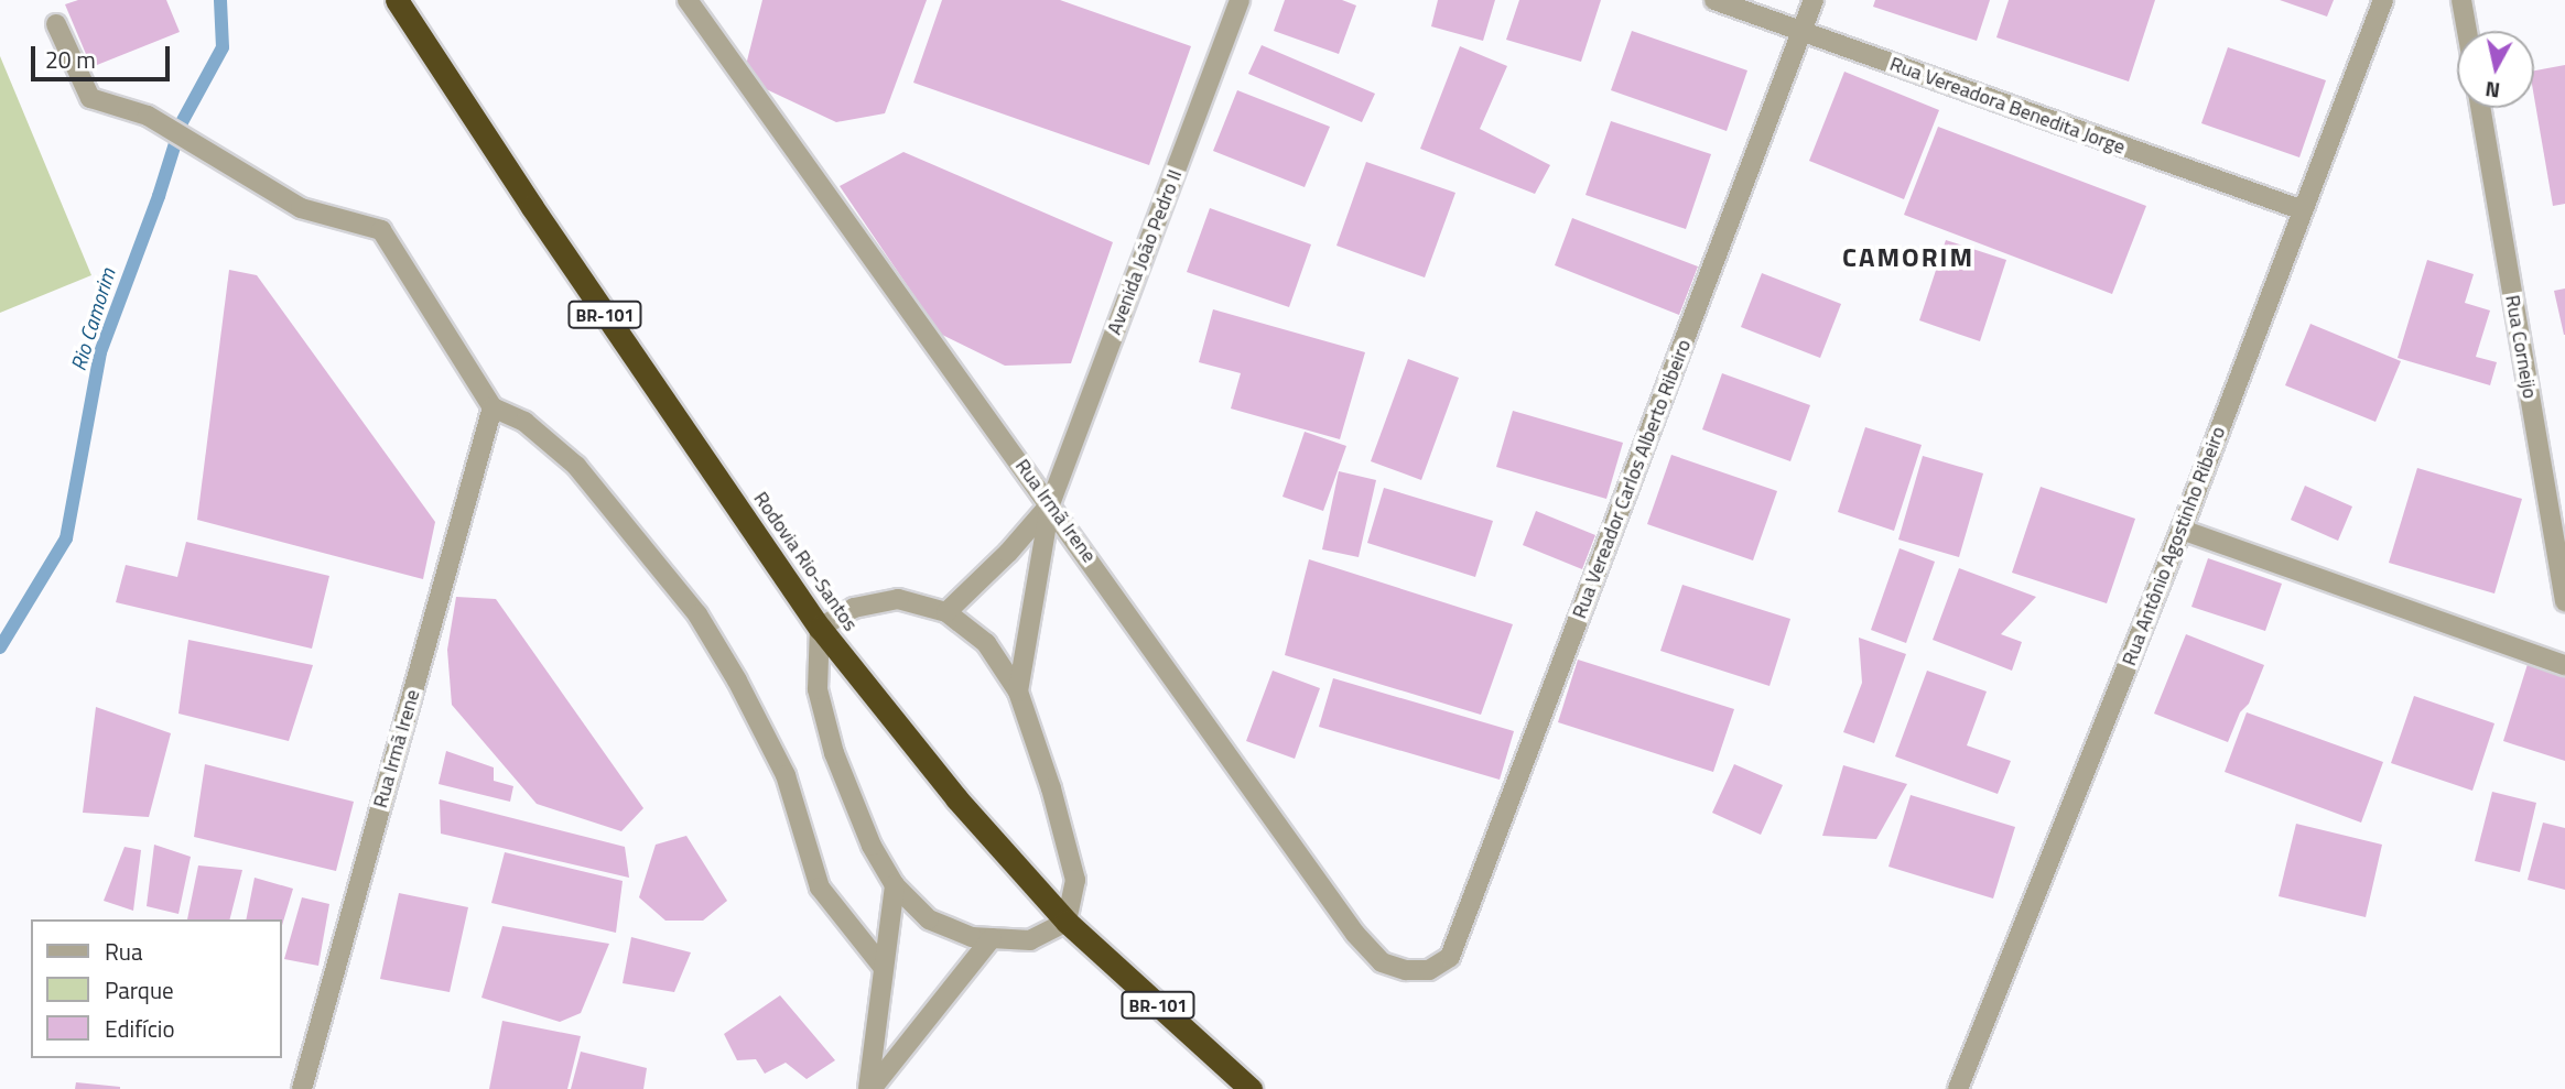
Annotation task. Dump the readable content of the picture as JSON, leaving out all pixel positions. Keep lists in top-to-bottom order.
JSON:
{
  "streets": {
    "highway": ["BR-101", "Rodovia Rio-Santos"],
    "street": [
      "Rua Vereadora Benedita Jorge",
      "Avenida João Pedro II",
      "Rua Corneijo",
      "Rua Vereador Carlos Alberto Ribeiro",
      "Rua Irmã Irene",
      "Rua Antônio Agostinho Ribeiro"
    ]
  },
  "crossings": [
    ["Rua Vereadora Benedita Jorge", "Rua Vereador Carlos Alberto Ribeiro"],
    ["Rua Vereadora Benedita Jorge", "Rua Antônio Agostinho Ribeiro"],
    ["Avenida João Pedro II", "Rua Irmã Irene"],
    ["Rua Vereador Carlos Alberto Ribeiro", "Rua Irmã Irene"]
  ],
  "districts": ["CAMORIM"],
  "water": ["Rio Camorim"],
  "legend": ["Rua", "Parque", "Edifício"],
  "scale_bar": "20 m",
  "north": "bottom"
}
